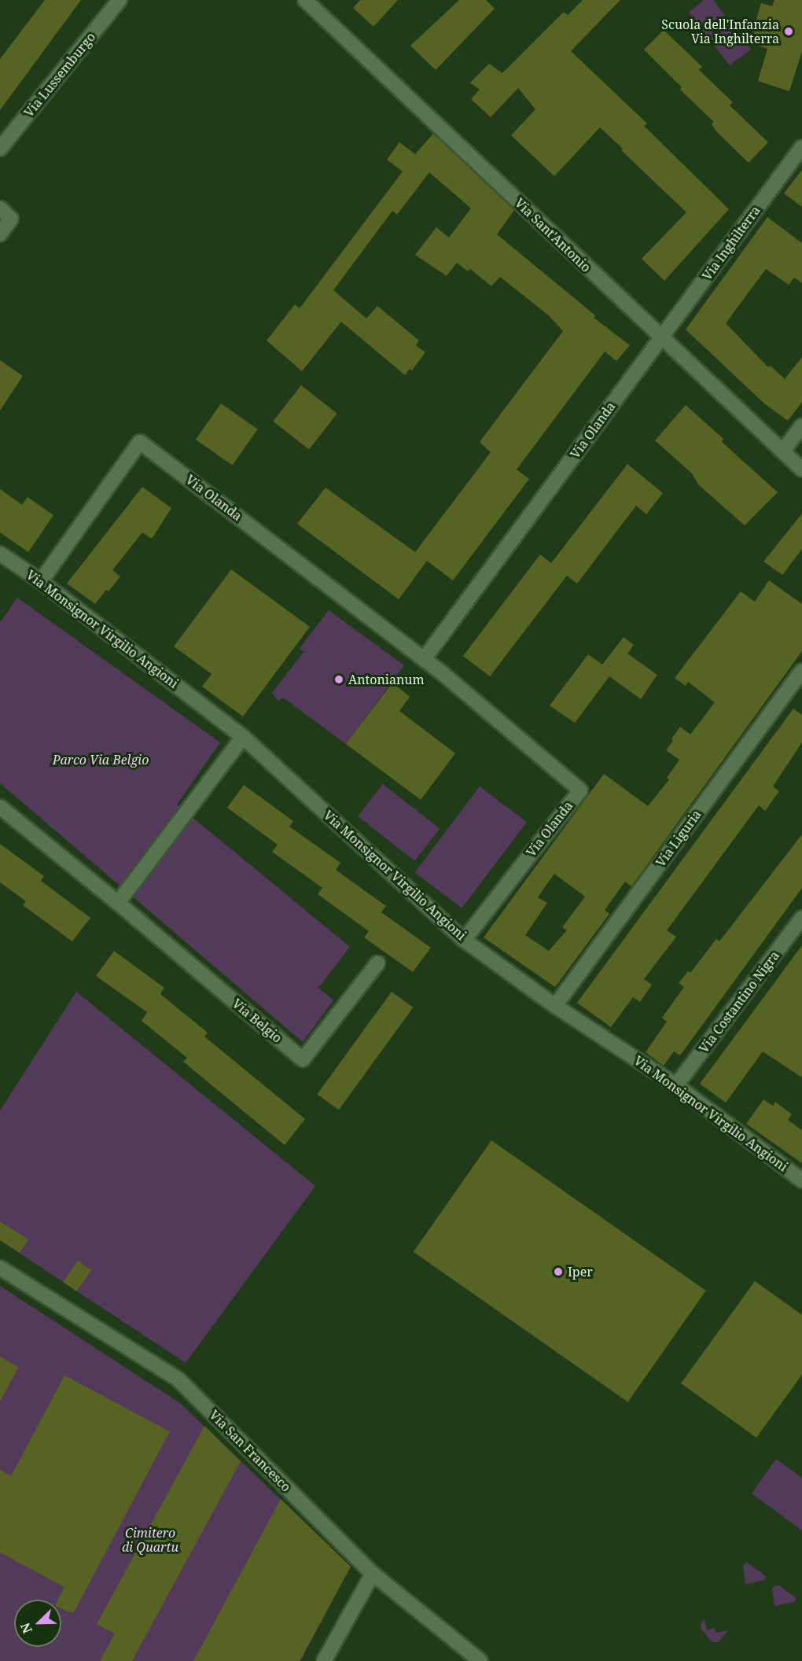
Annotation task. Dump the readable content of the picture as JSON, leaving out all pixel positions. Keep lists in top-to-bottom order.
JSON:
{
  "streets": {
    "street": [
      "Via Lussemburgo",
      "Via Sant'Antonio",
      "Via Inghilterra",
      "Via Olanda",
      "Via Monsignor Virgilio Angioni",
      "Via Liguria",
      "Via Costantino Nigra",
      "Via Belgio",
      "Via San Francesco"
    ]
  },
  "crossings": [
    ["Via Sant'Antonio", "Via Inghilterra"],
    ["Via Sant'Antonio", "Via Olanda"],
    ["Via Inghilterra", "Via Olanda"],
    ["Via Olanda", "Via Monsignor Virgilio Angioni"],
    ["Via Monsignor Virgilio Angioni", "Via Liguria"],
    ["Via Monsignor Virgilio Angioni", "Via Costantino Nigra"]
  ],
  "parks": ["Parco Via Belgio", "Cimitero di Quartu"],
  "places": ["Scuola dell'Infanzia Via Inghilterra", "Antonianum", "Iper"],
  "north": "bottom left"
}
